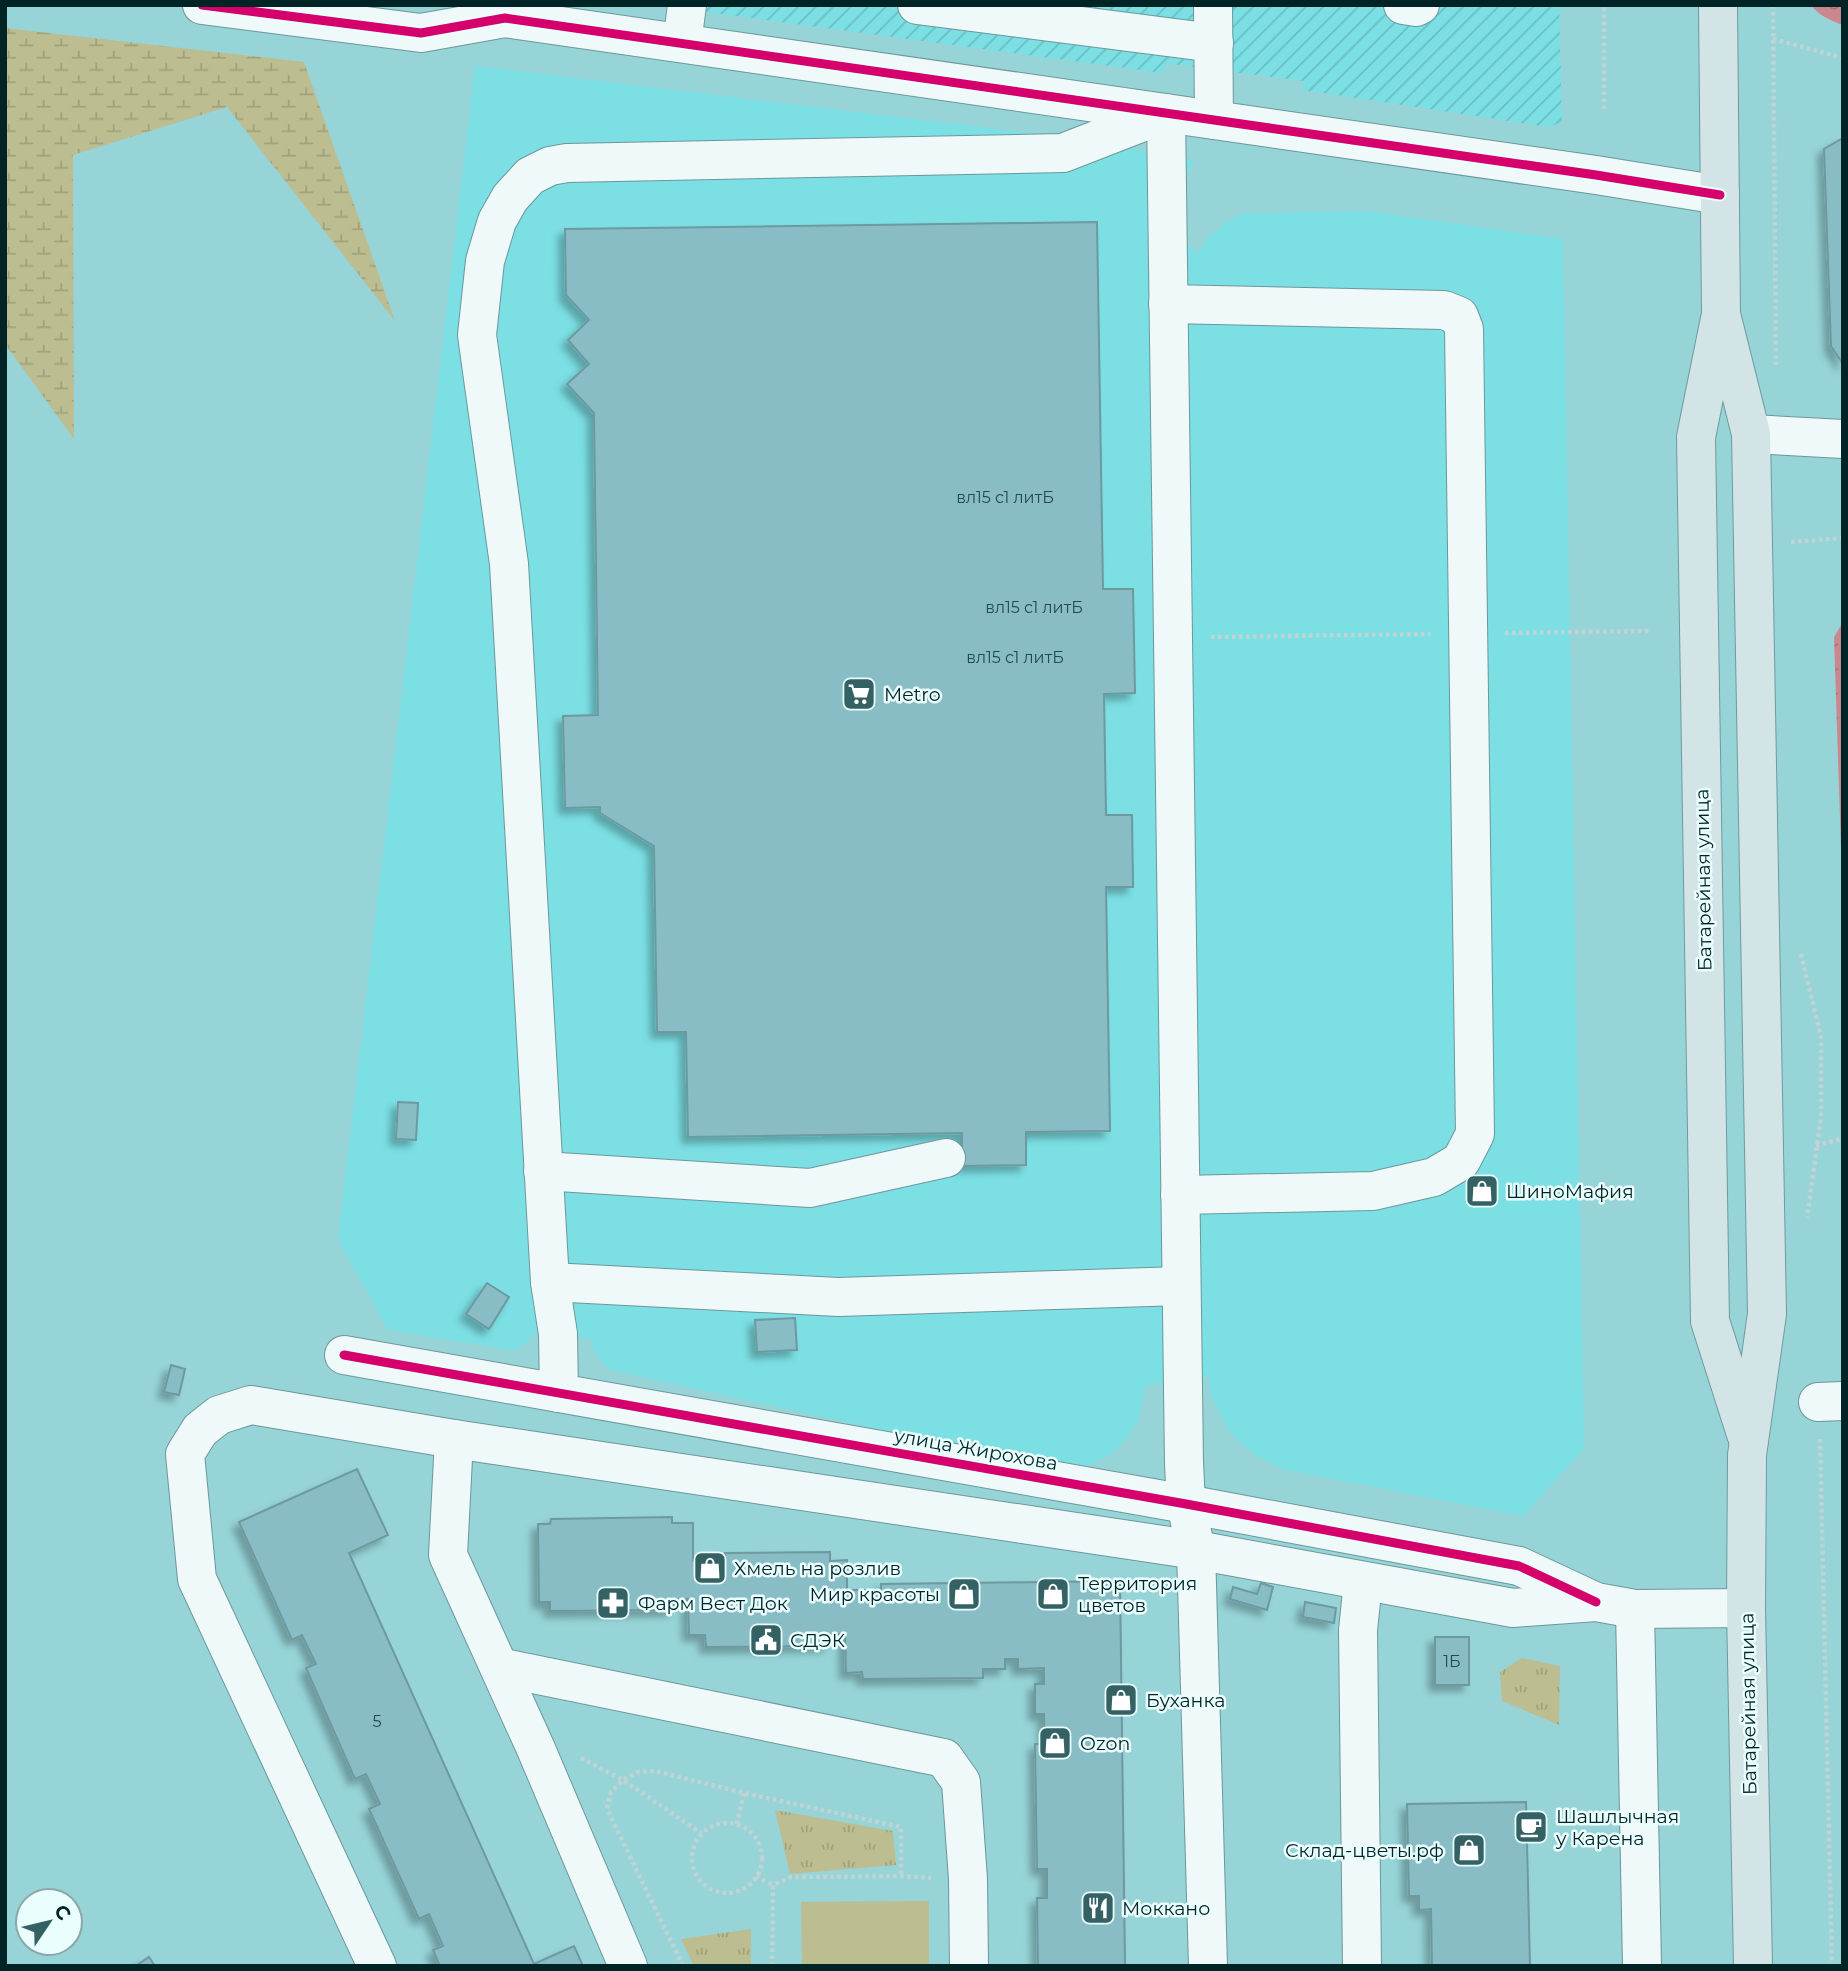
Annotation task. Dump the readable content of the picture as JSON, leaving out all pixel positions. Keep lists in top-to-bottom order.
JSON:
{
  "streets": {
    "main road": ["Батарейная улица"],
    "street": ["улица Жирохова"]
  },
  "crossings": [
    ["Батарейная улица", "улица Жирохова"]
  ],
  "places": {
    "supermarket": ["Metro"],
    "shop": [
      "ШиноМафия",
      "Хмель на розлив",
      "Мир красоты",
      "Территория цветов",
      "Буханка",
      "Ozon",
      "Склад-цветы.рф"
    ],
    "pharmacy": ["Фарм Вест Док"],
    "public building": ["СДЭК"],
    "cafe": ["Шашлычная у Карена"],
    "restaurant": ["Моккано"]
  },
  "house_numbers": [
    "вл15 с1 литБ",
    "вл15 с1 литБ",
    "вл15 с1 литБ",
    "1Б",
    "5"
  ],
  "north": "top right"
}
